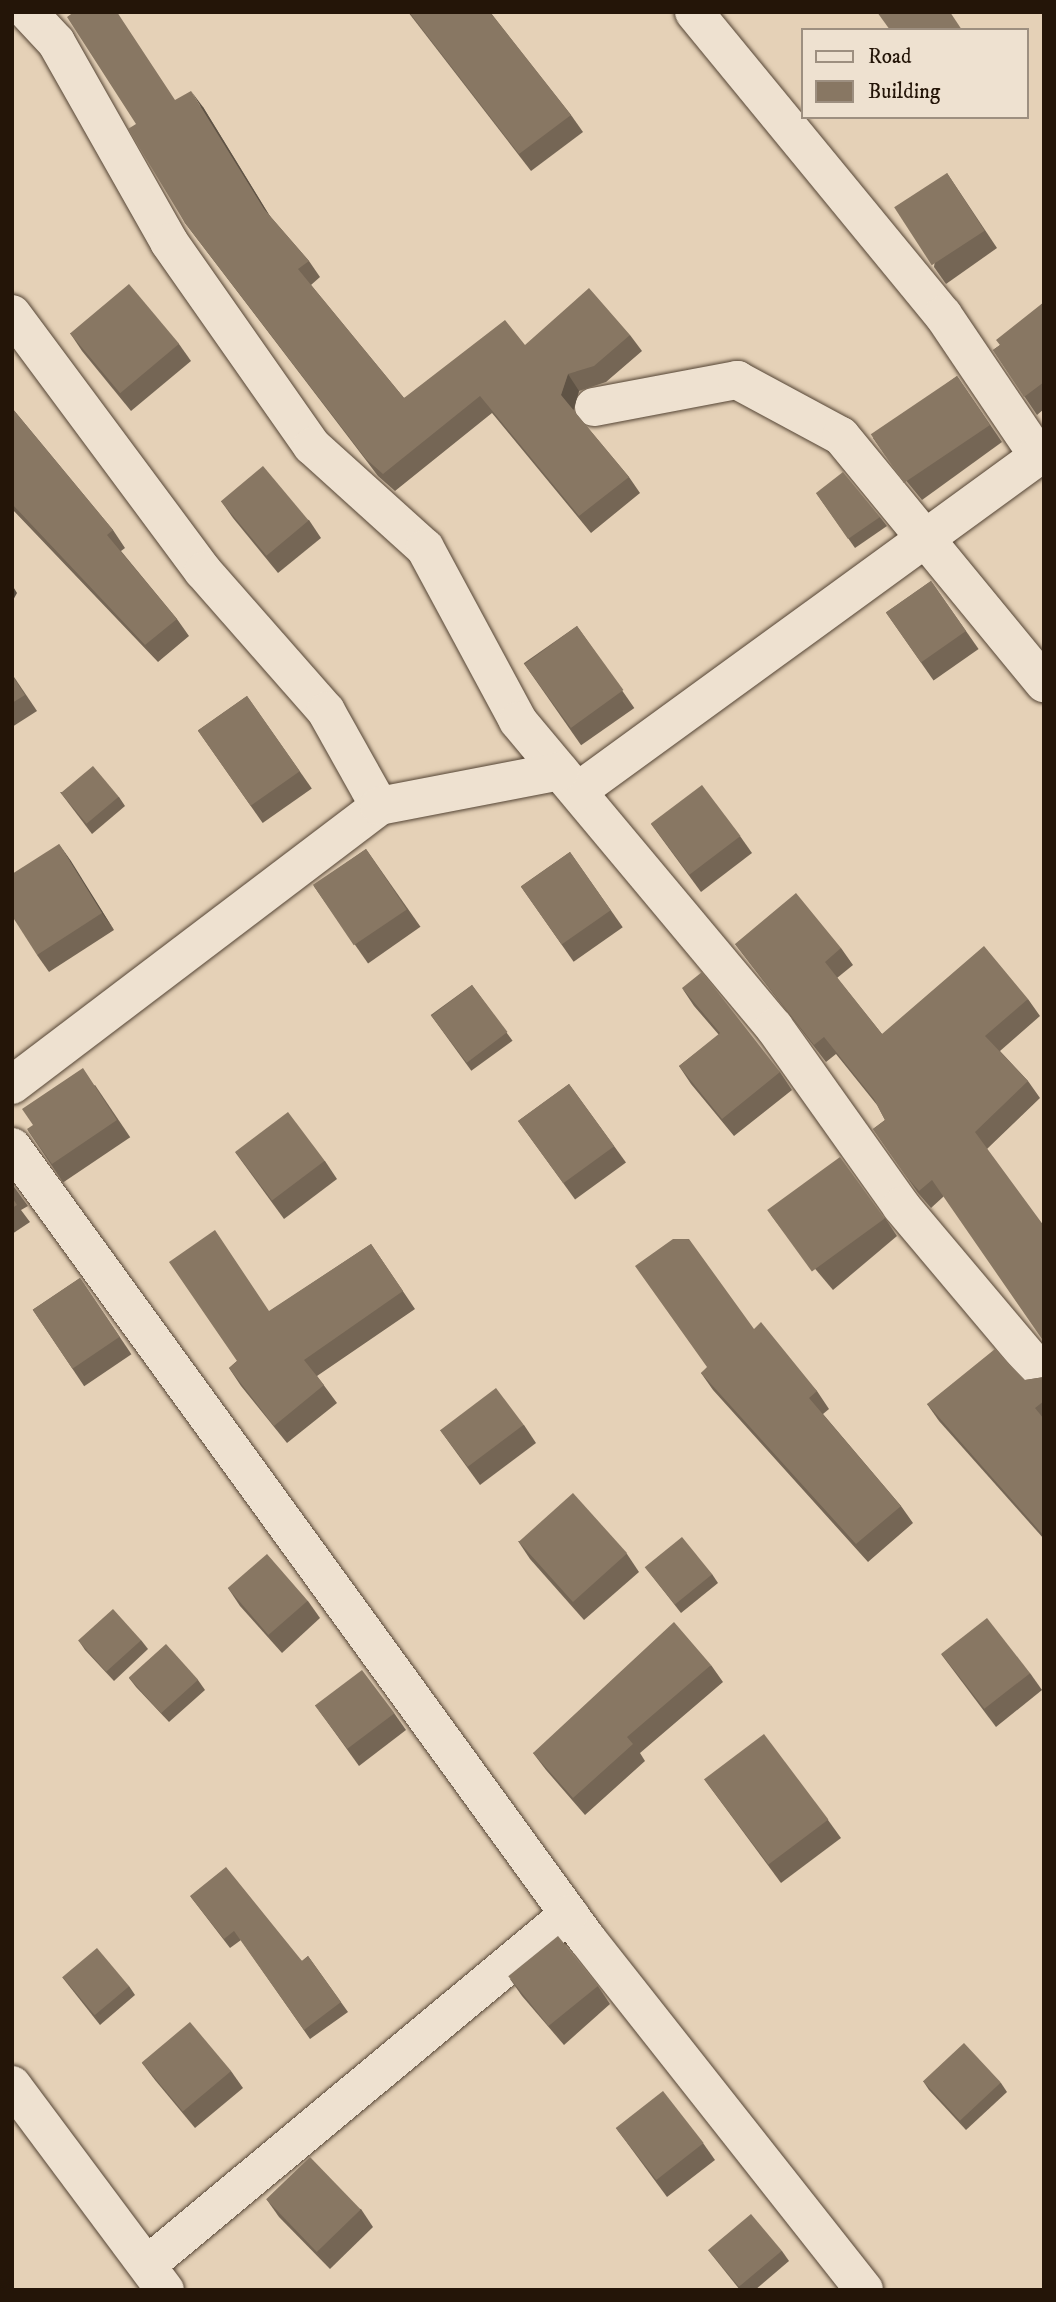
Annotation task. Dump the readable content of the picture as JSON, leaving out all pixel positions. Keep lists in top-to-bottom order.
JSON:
{
  "legend": ["Road", "Building"]
}
